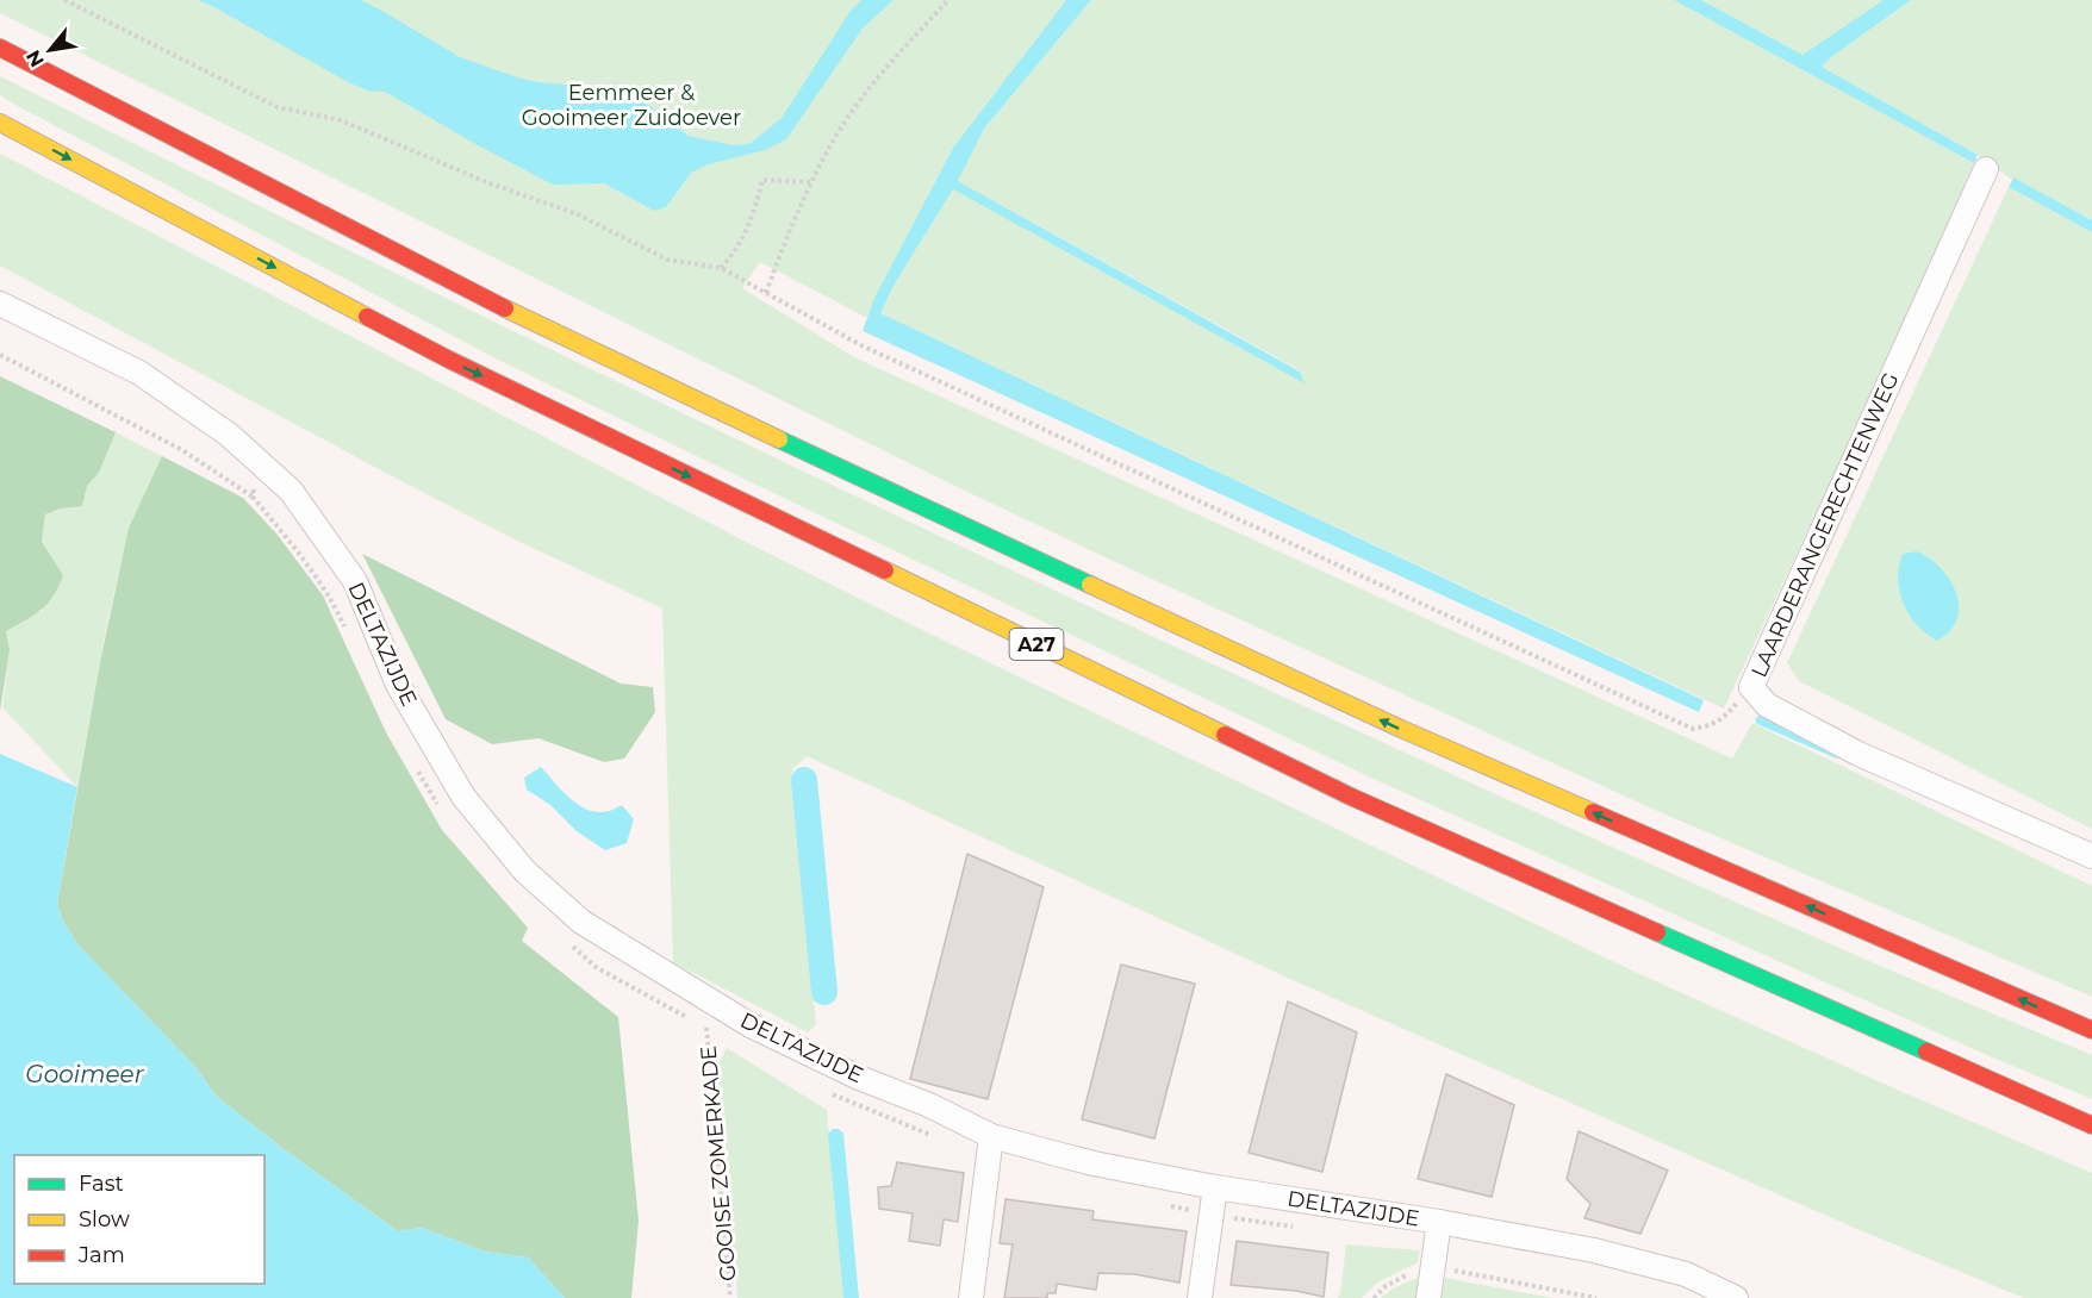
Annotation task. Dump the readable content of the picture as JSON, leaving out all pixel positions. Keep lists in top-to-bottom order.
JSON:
{
  "streets": {
    "highway": ["A27"],
    "street": ["LAARDERANGERECHTENWEG", "DELTAZIJDE"],
    "path": ["GOOISE ZOMERKADE"]
  },
  "water": ["Gooimeer"],
  "parks": ["Eemmeer & Gooimeer Zuidoever"],
  "legend": ["Fast", "Slow", "Jam"],
  "north": "bottom left"
}
